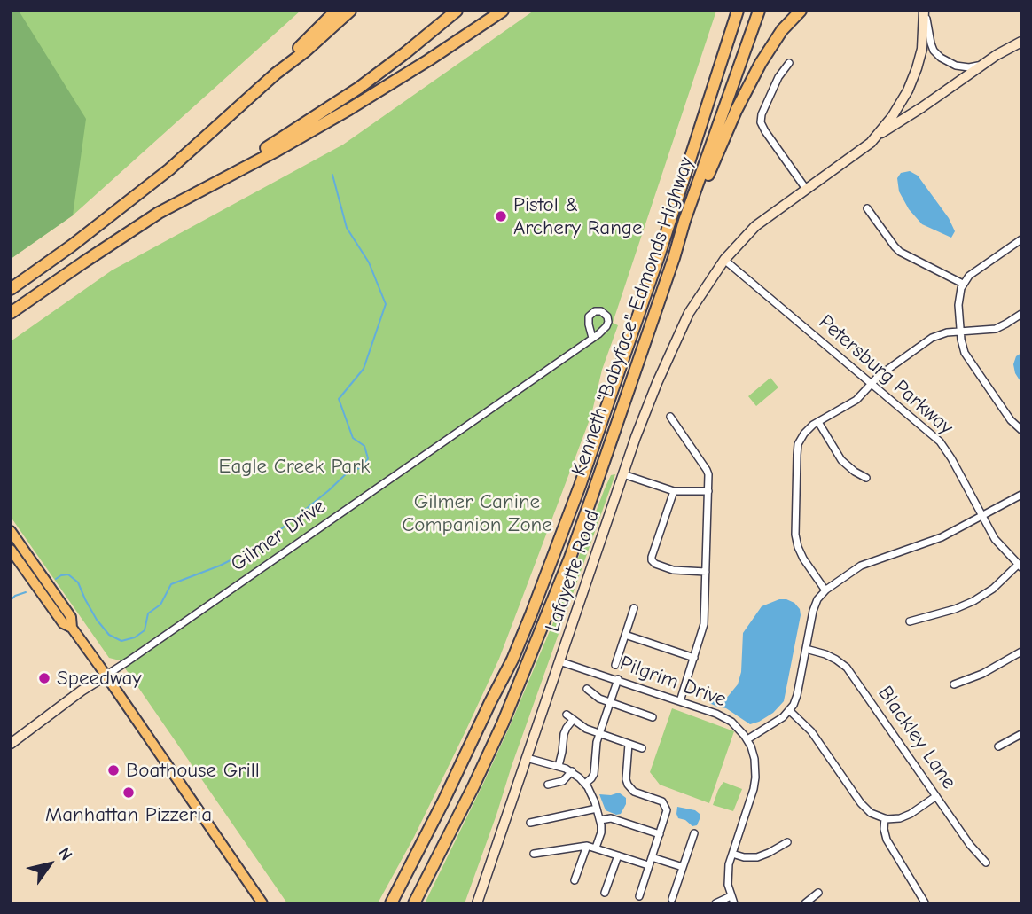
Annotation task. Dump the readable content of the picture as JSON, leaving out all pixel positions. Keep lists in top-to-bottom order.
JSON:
{
  "streets": {
    "highway": ["Kenneth \"Babyface\" Edmonds Highway"],
    "main road": ["Lafayette Road"],
    "street": [
      "Petersburg Parkway",
      "Gilmer Drive",
      "Pilgrim Drive",
      "Blackley Lane"
    ]
  },
  "crossings": [
    ["Petersburg Parkway", "Lafayette Road"],
    ["Lafayette Road", "Pilgrim Drive"]
  ],
  "parks": ["Eagle Creek Park", "Gilmer Canine Companion Zone"],
  "places": [
    "Pistol & Archery Range",
    "Speedway",
    "Boathouse Grill",
    "Manhattan Pizzeria"
  ],
  "north": "top right"
}
